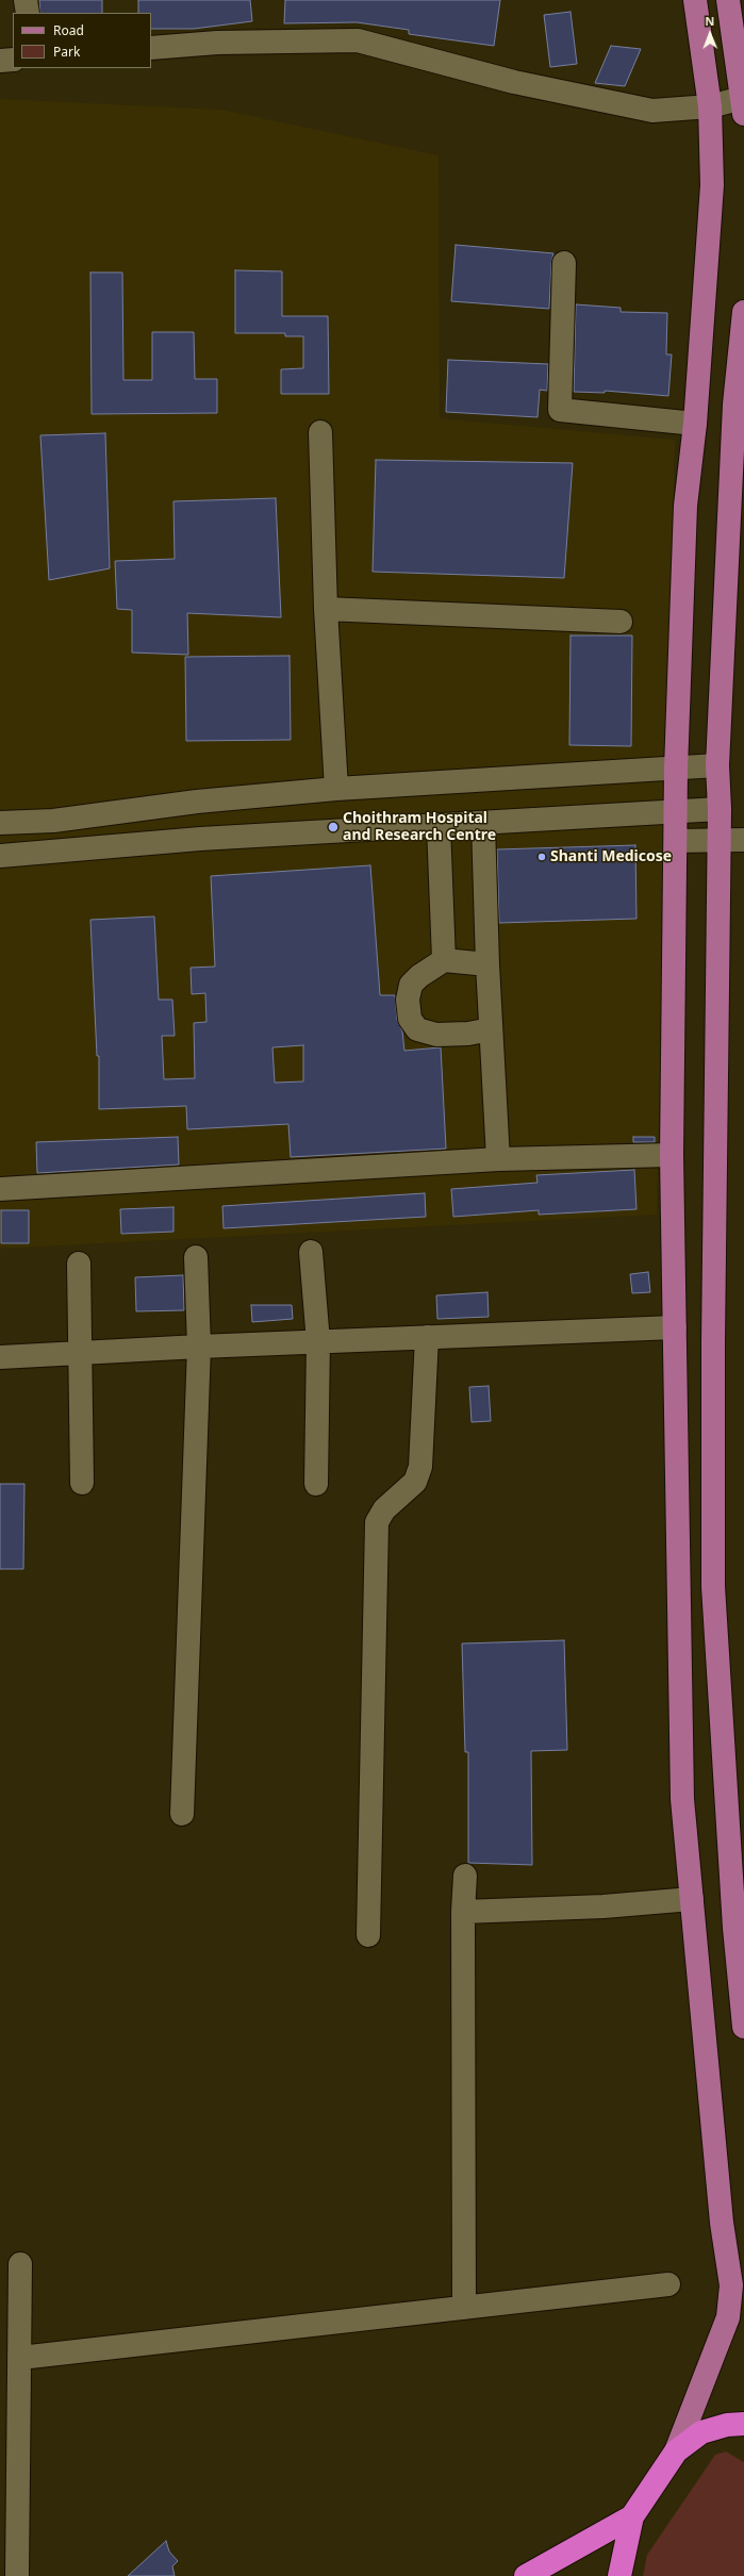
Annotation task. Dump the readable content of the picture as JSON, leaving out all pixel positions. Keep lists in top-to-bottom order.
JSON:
{
  "places": ["Choithram Hospital and Research Centre", "Shanti Medicose"],
  "legend": ["Road", "Park"],
  "north": "top"
}
